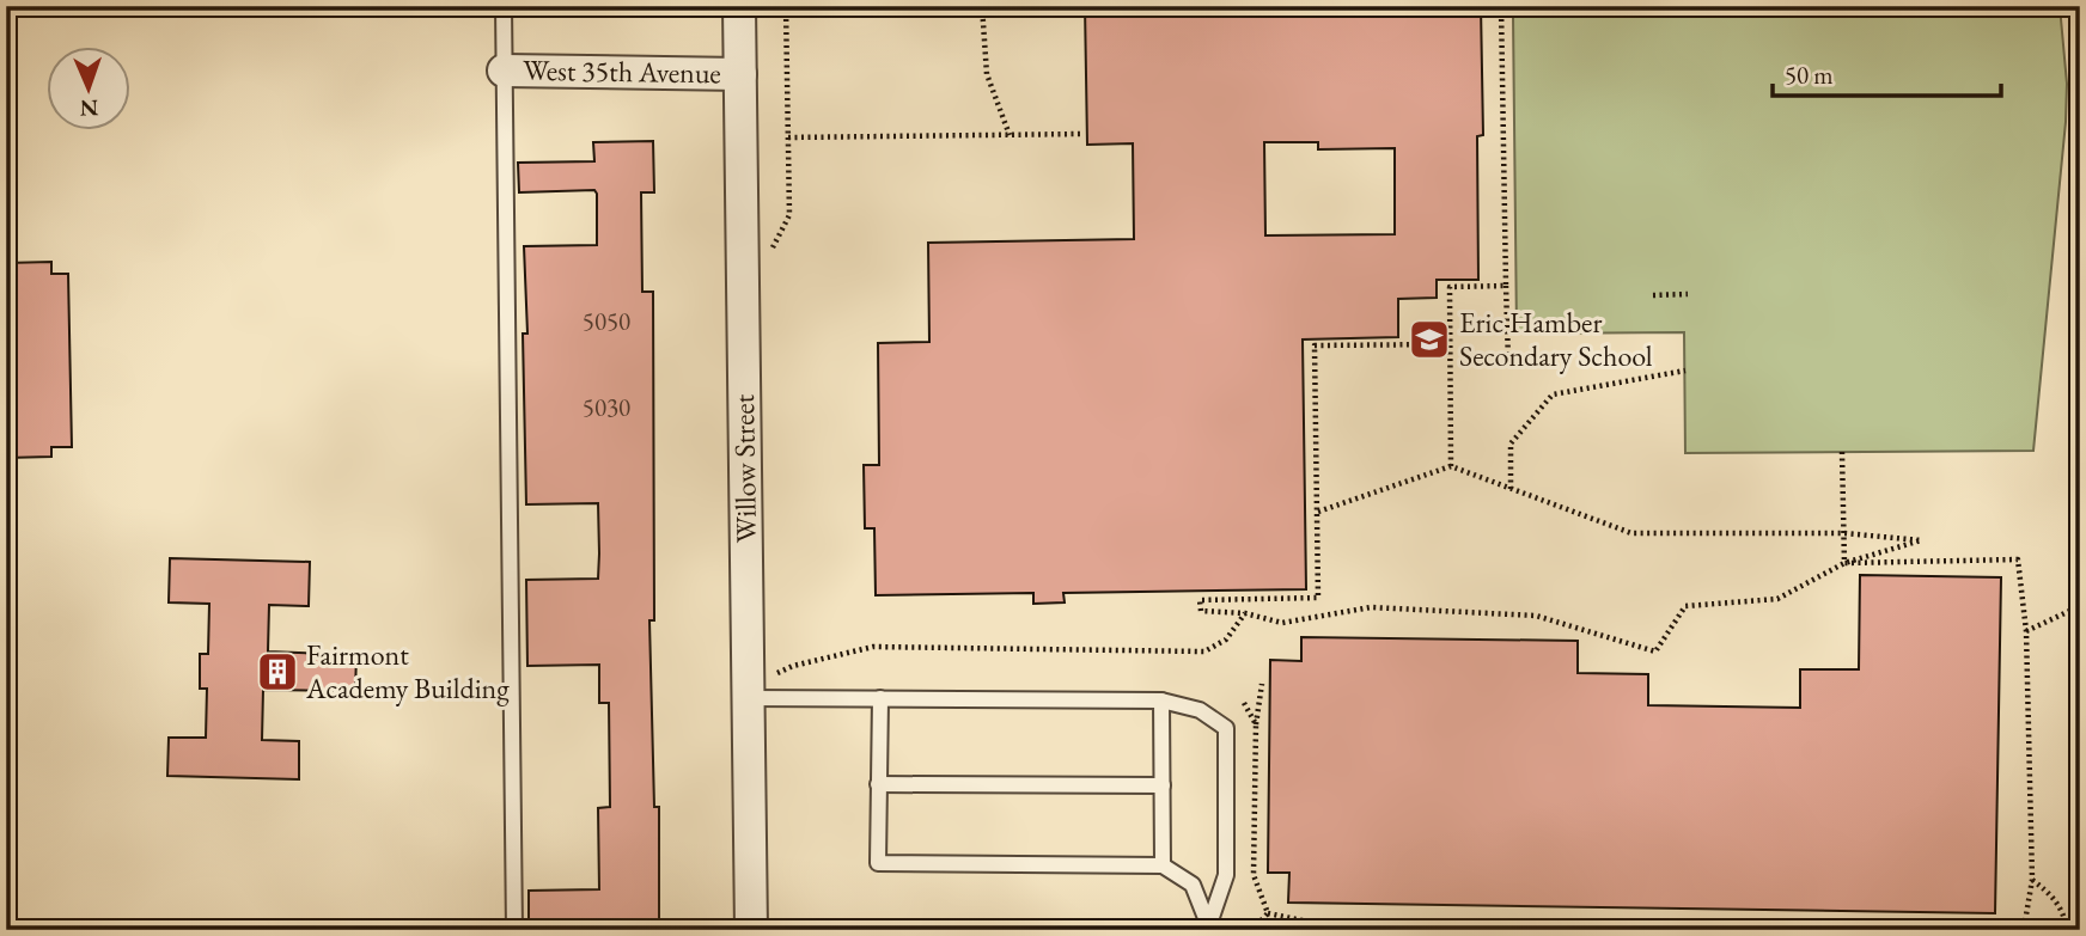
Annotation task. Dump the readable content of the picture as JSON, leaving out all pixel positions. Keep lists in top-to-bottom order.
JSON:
{
  "streets": {
    "street": ["West 35th Avenue", "Willow Street"]
  },
  "crossings": [
    ["West 35th Avenue", "Willow Street"]
  ],
  "places": {
    "school or university": ["Eric Hamber Secondary School"],
    "building": ["Fairmont Academy Building"]
  },
  "house_numbers": ["5050", "5030"],
  "scale_bar": "50 m",
  "north": "bottom"
}
